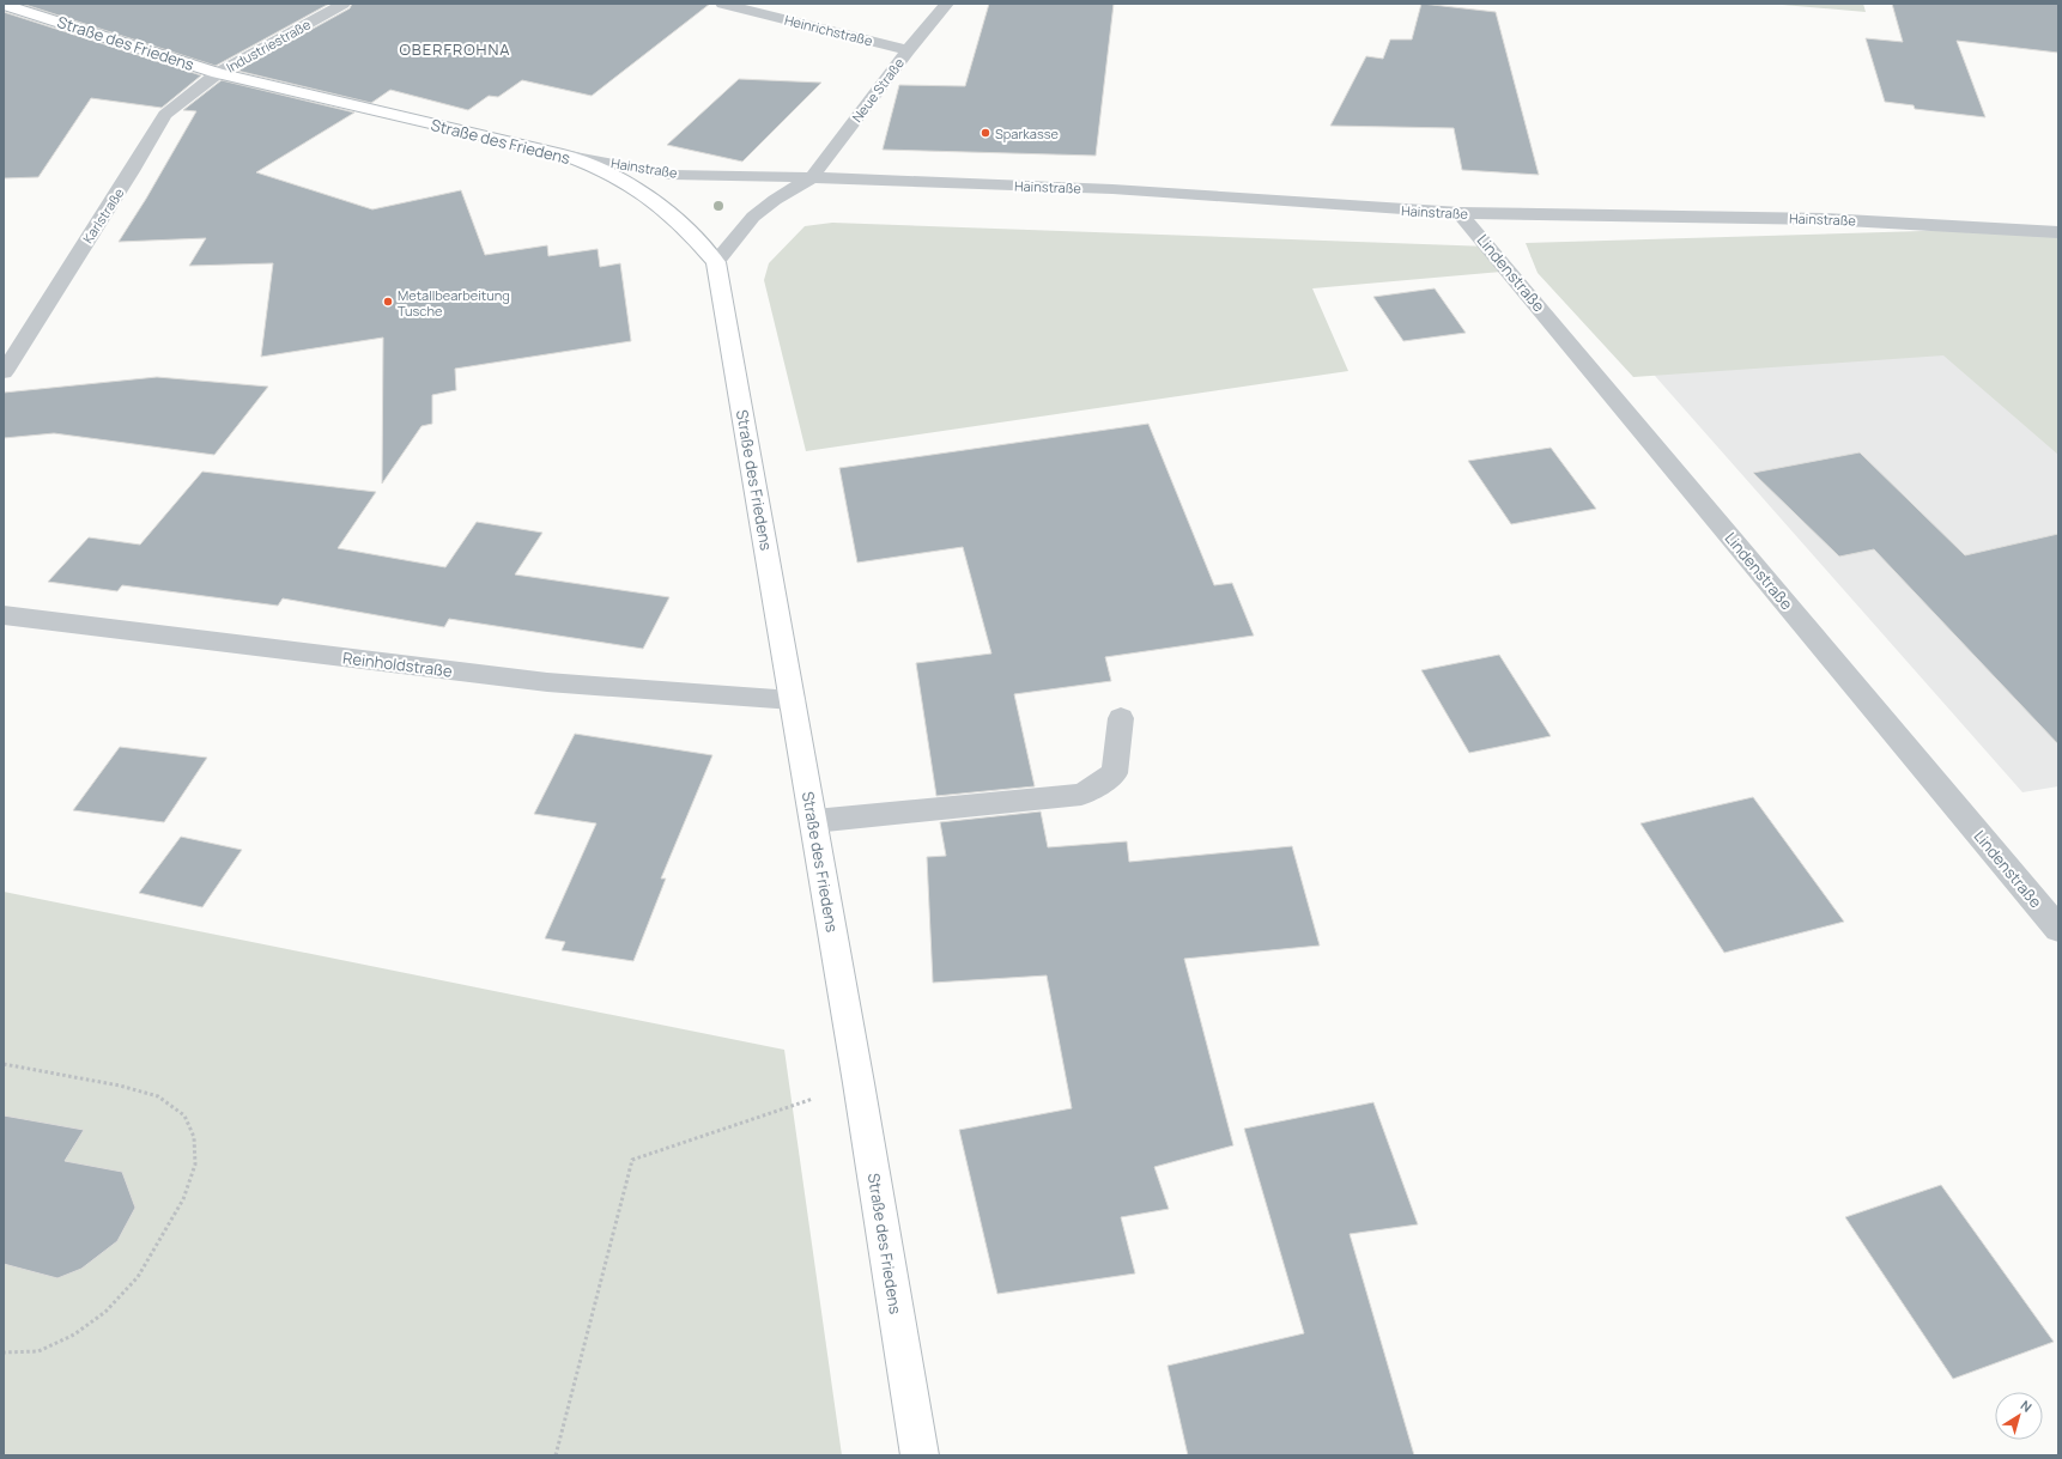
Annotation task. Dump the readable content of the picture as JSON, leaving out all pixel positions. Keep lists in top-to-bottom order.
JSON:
{
  "streets": {
    "main road": ["Straße des Friedens"],
    "street": [
      "Heinrichstraße",
      "Industriestraße",
      "Neue Straße",
      "Hainstraße",
      "Karlstraße",
      "Lindenstraße",
      "Reinholdstraße"
    ]
  },
  "crossings": [
    ["Heinrichstraße", "Neue Straße"],
    ["Straße des Friedens", "Industriestraße"],
    ["Straße des Friedens", "Hainstraße"],
    ["Straße des Friedens", "Karlstraße"],
    ["Straße des Friedens", "Reinholdstraße"],
    ["Industriestraße", "Karlstraße"],
    ["Neue Straße", "Hainstraße"],
    ["Hainstraße", "Lindenstraße"]
  ],
  "districts": ["OBERFROHNA"],
  "places": ["Sparkasse", "Metallbearbeitung Tusche"],
  "north": "top right"
}
